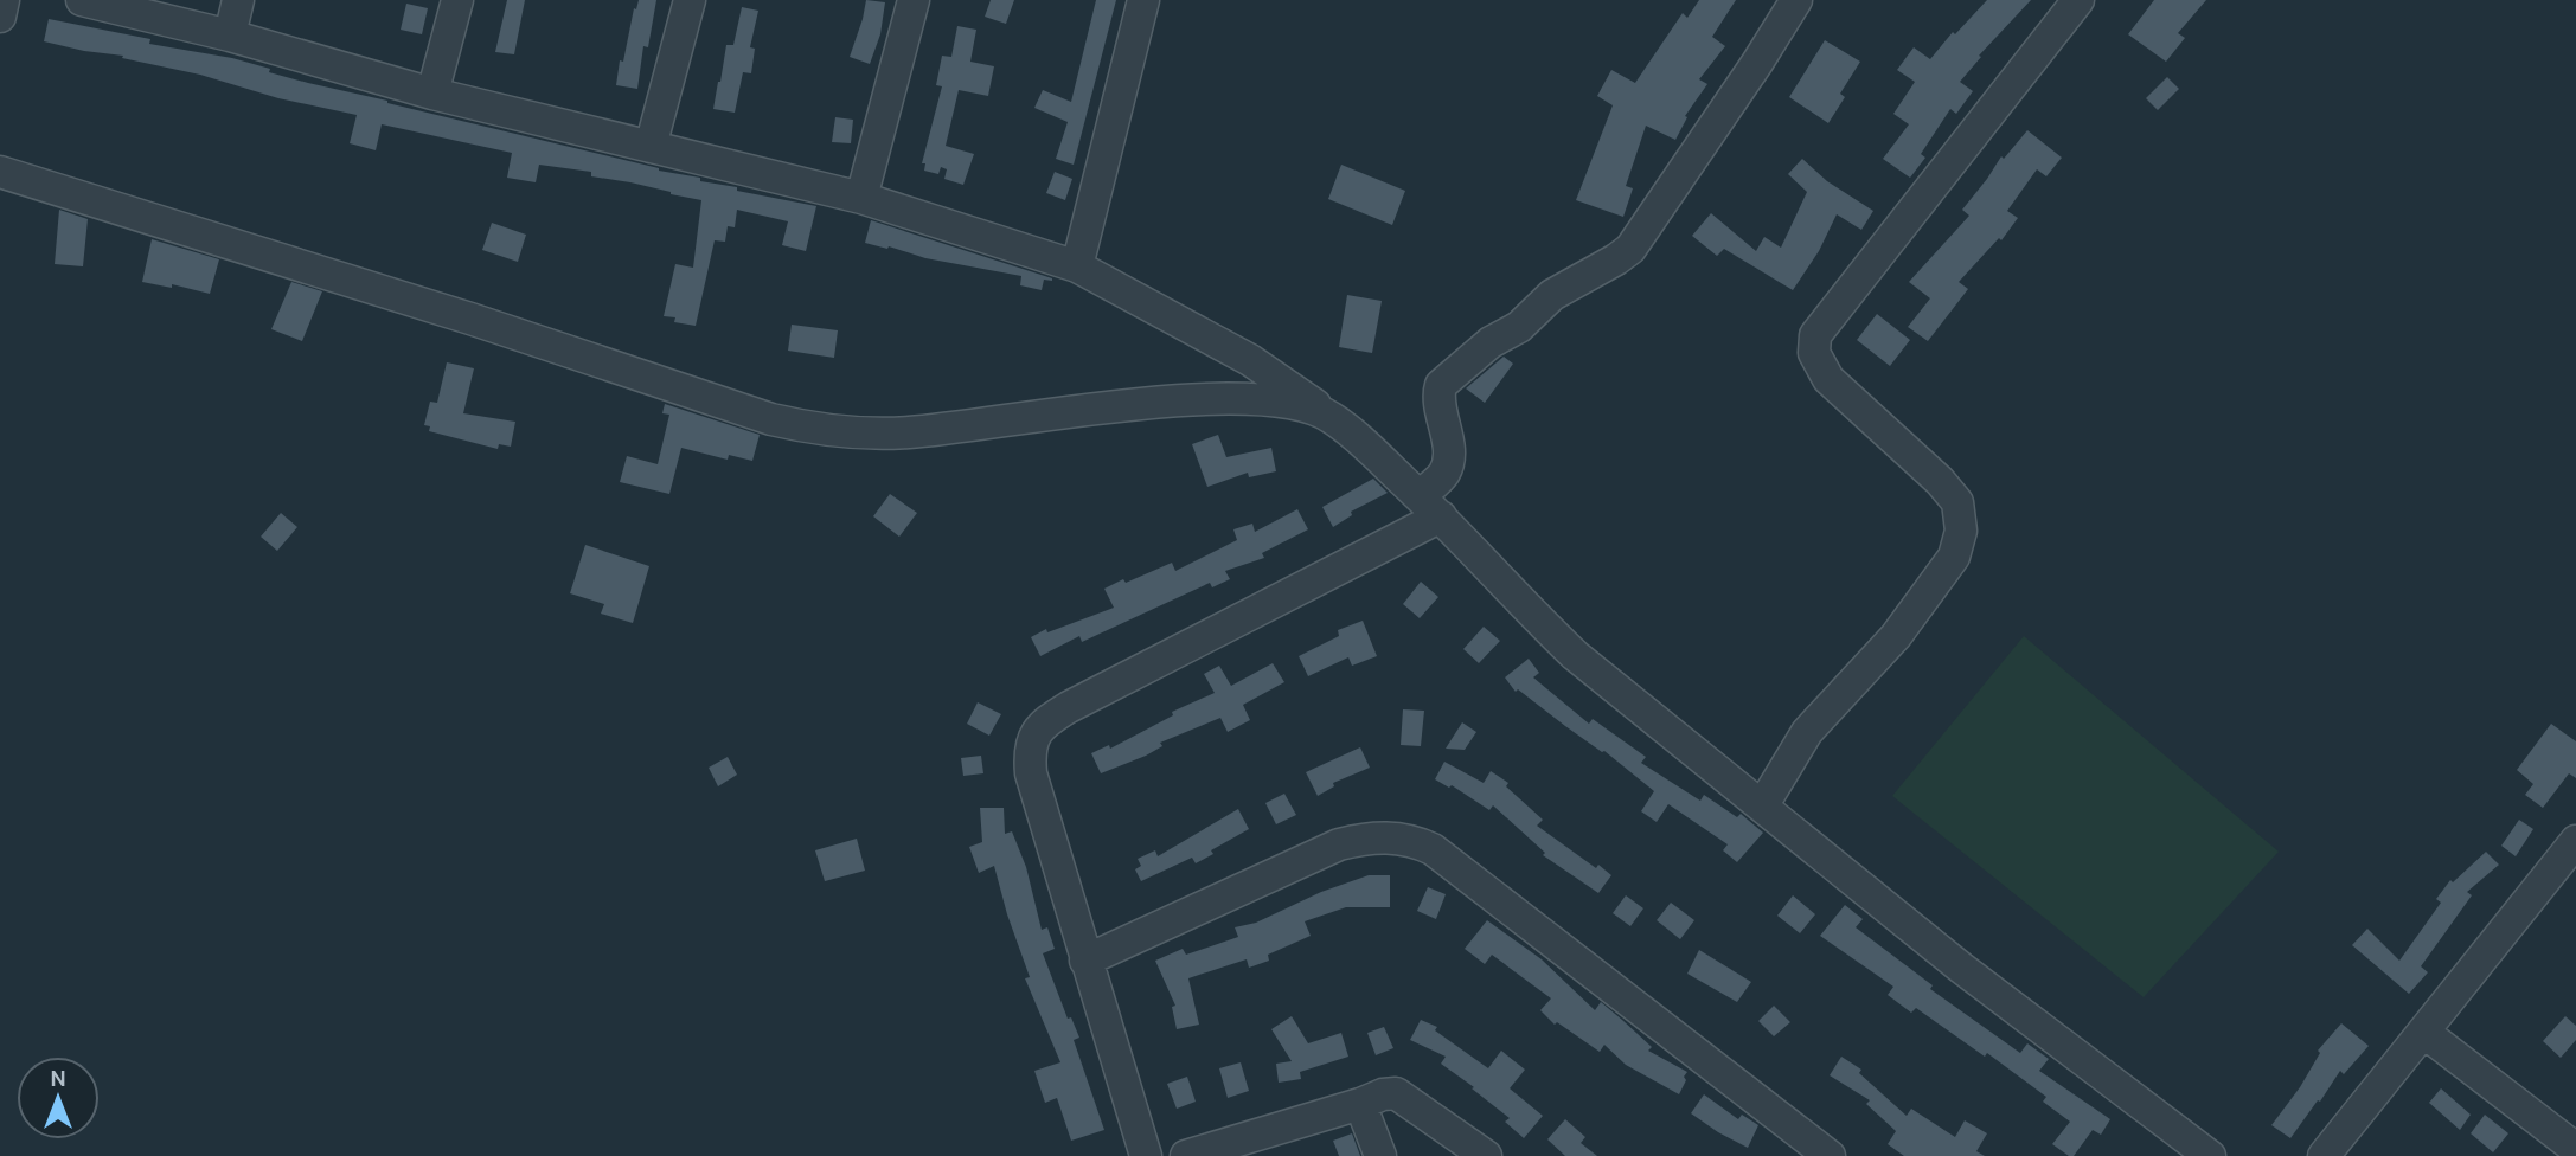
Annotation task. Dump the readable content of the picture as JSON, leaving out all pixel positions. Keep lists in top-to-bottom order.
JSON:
{
  "north": "top"
}
